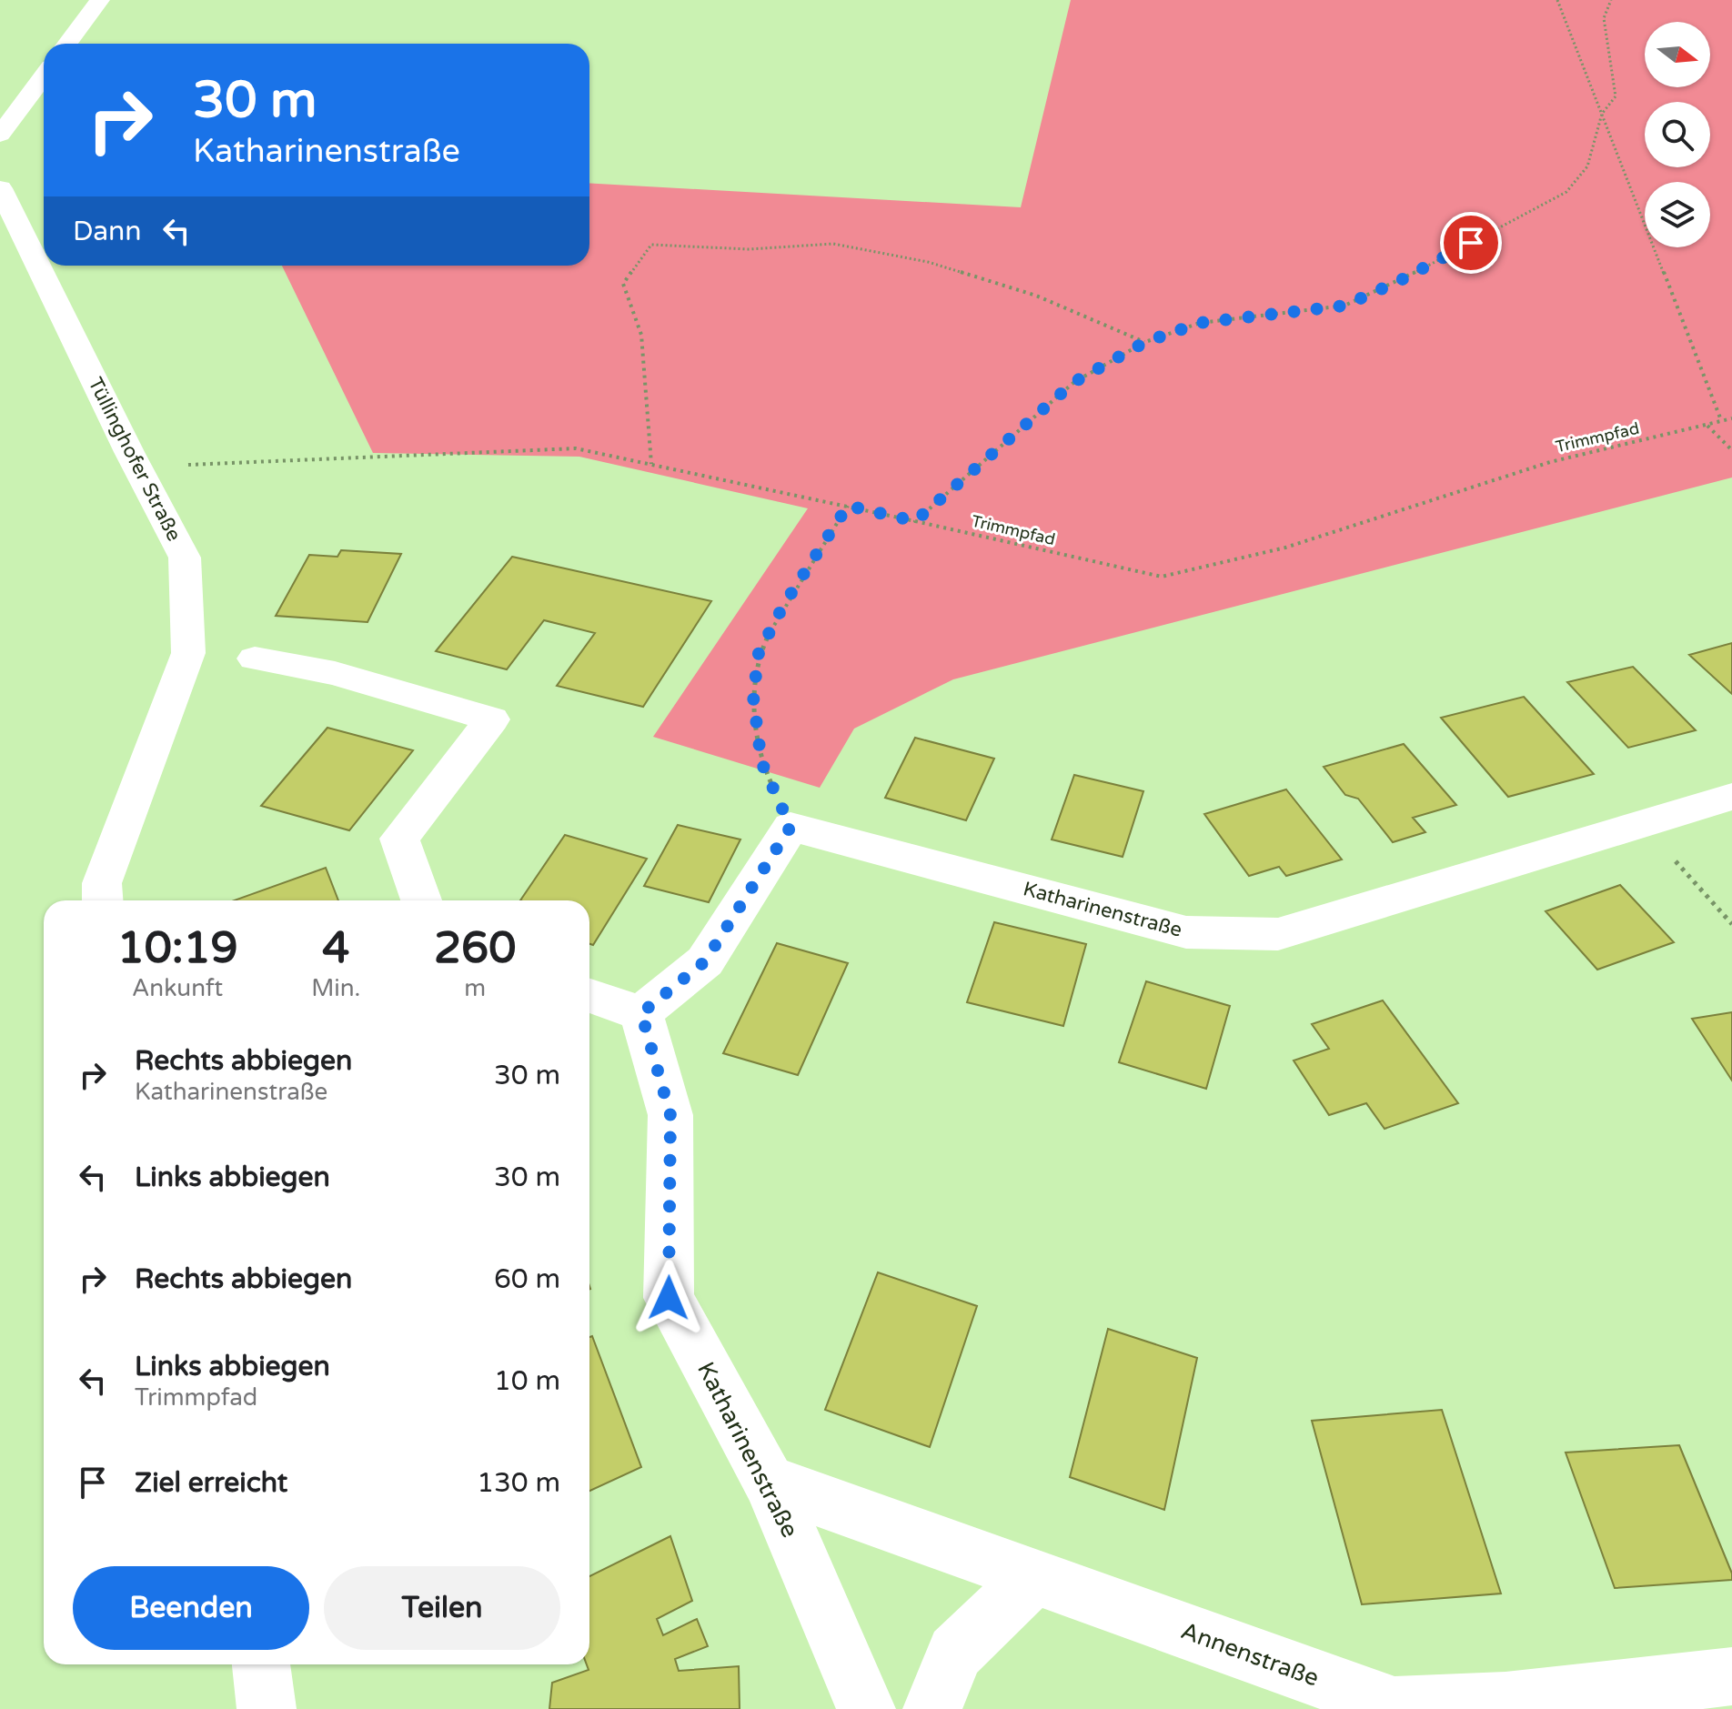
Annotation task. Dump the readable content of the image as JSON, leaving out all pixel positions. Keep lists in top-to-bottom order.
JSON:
{
  "streets": {
    "street": ["Tüllinghofer Straße", "Katharinenstraße", "Annenstraße"],
    "path": ["Trimmpfad"]
  },
  "crossings": [
    ["Trimmpfad", "Tüllinghofer Straße"],
    ["Katharinenstraße", "Annenstraße"]
  ],
  "north": "right",
  "page": {
    "turn": ["30 m", "Katharinenstraße"],
    "then": "Dann",
    "eta": [
      "10:19",
      "Ankunft",
      "4",
      "Min.",
      "260",
      "m"
    ],
    "list": [
      {
        "name": "Rechts abbiegen",
        "note": "Katharinenstraße",
        "value": "30 m"
      },
      {
        "name": "Links abbiegen",
        "value": "30 m"
      },
      {
        "name": "Rechts abbiegen",
        "value": "60 m"
      },
      {
        "name": "Links abbiegen",
        "note": "Trimmpfad",
        "value": "10 m"
      },
      {
        "name": "Ziel erreicht",
        "value": "130 m"
      }
    ],
    "buttons": ["Beenden", "Teilen"]
  }
}
